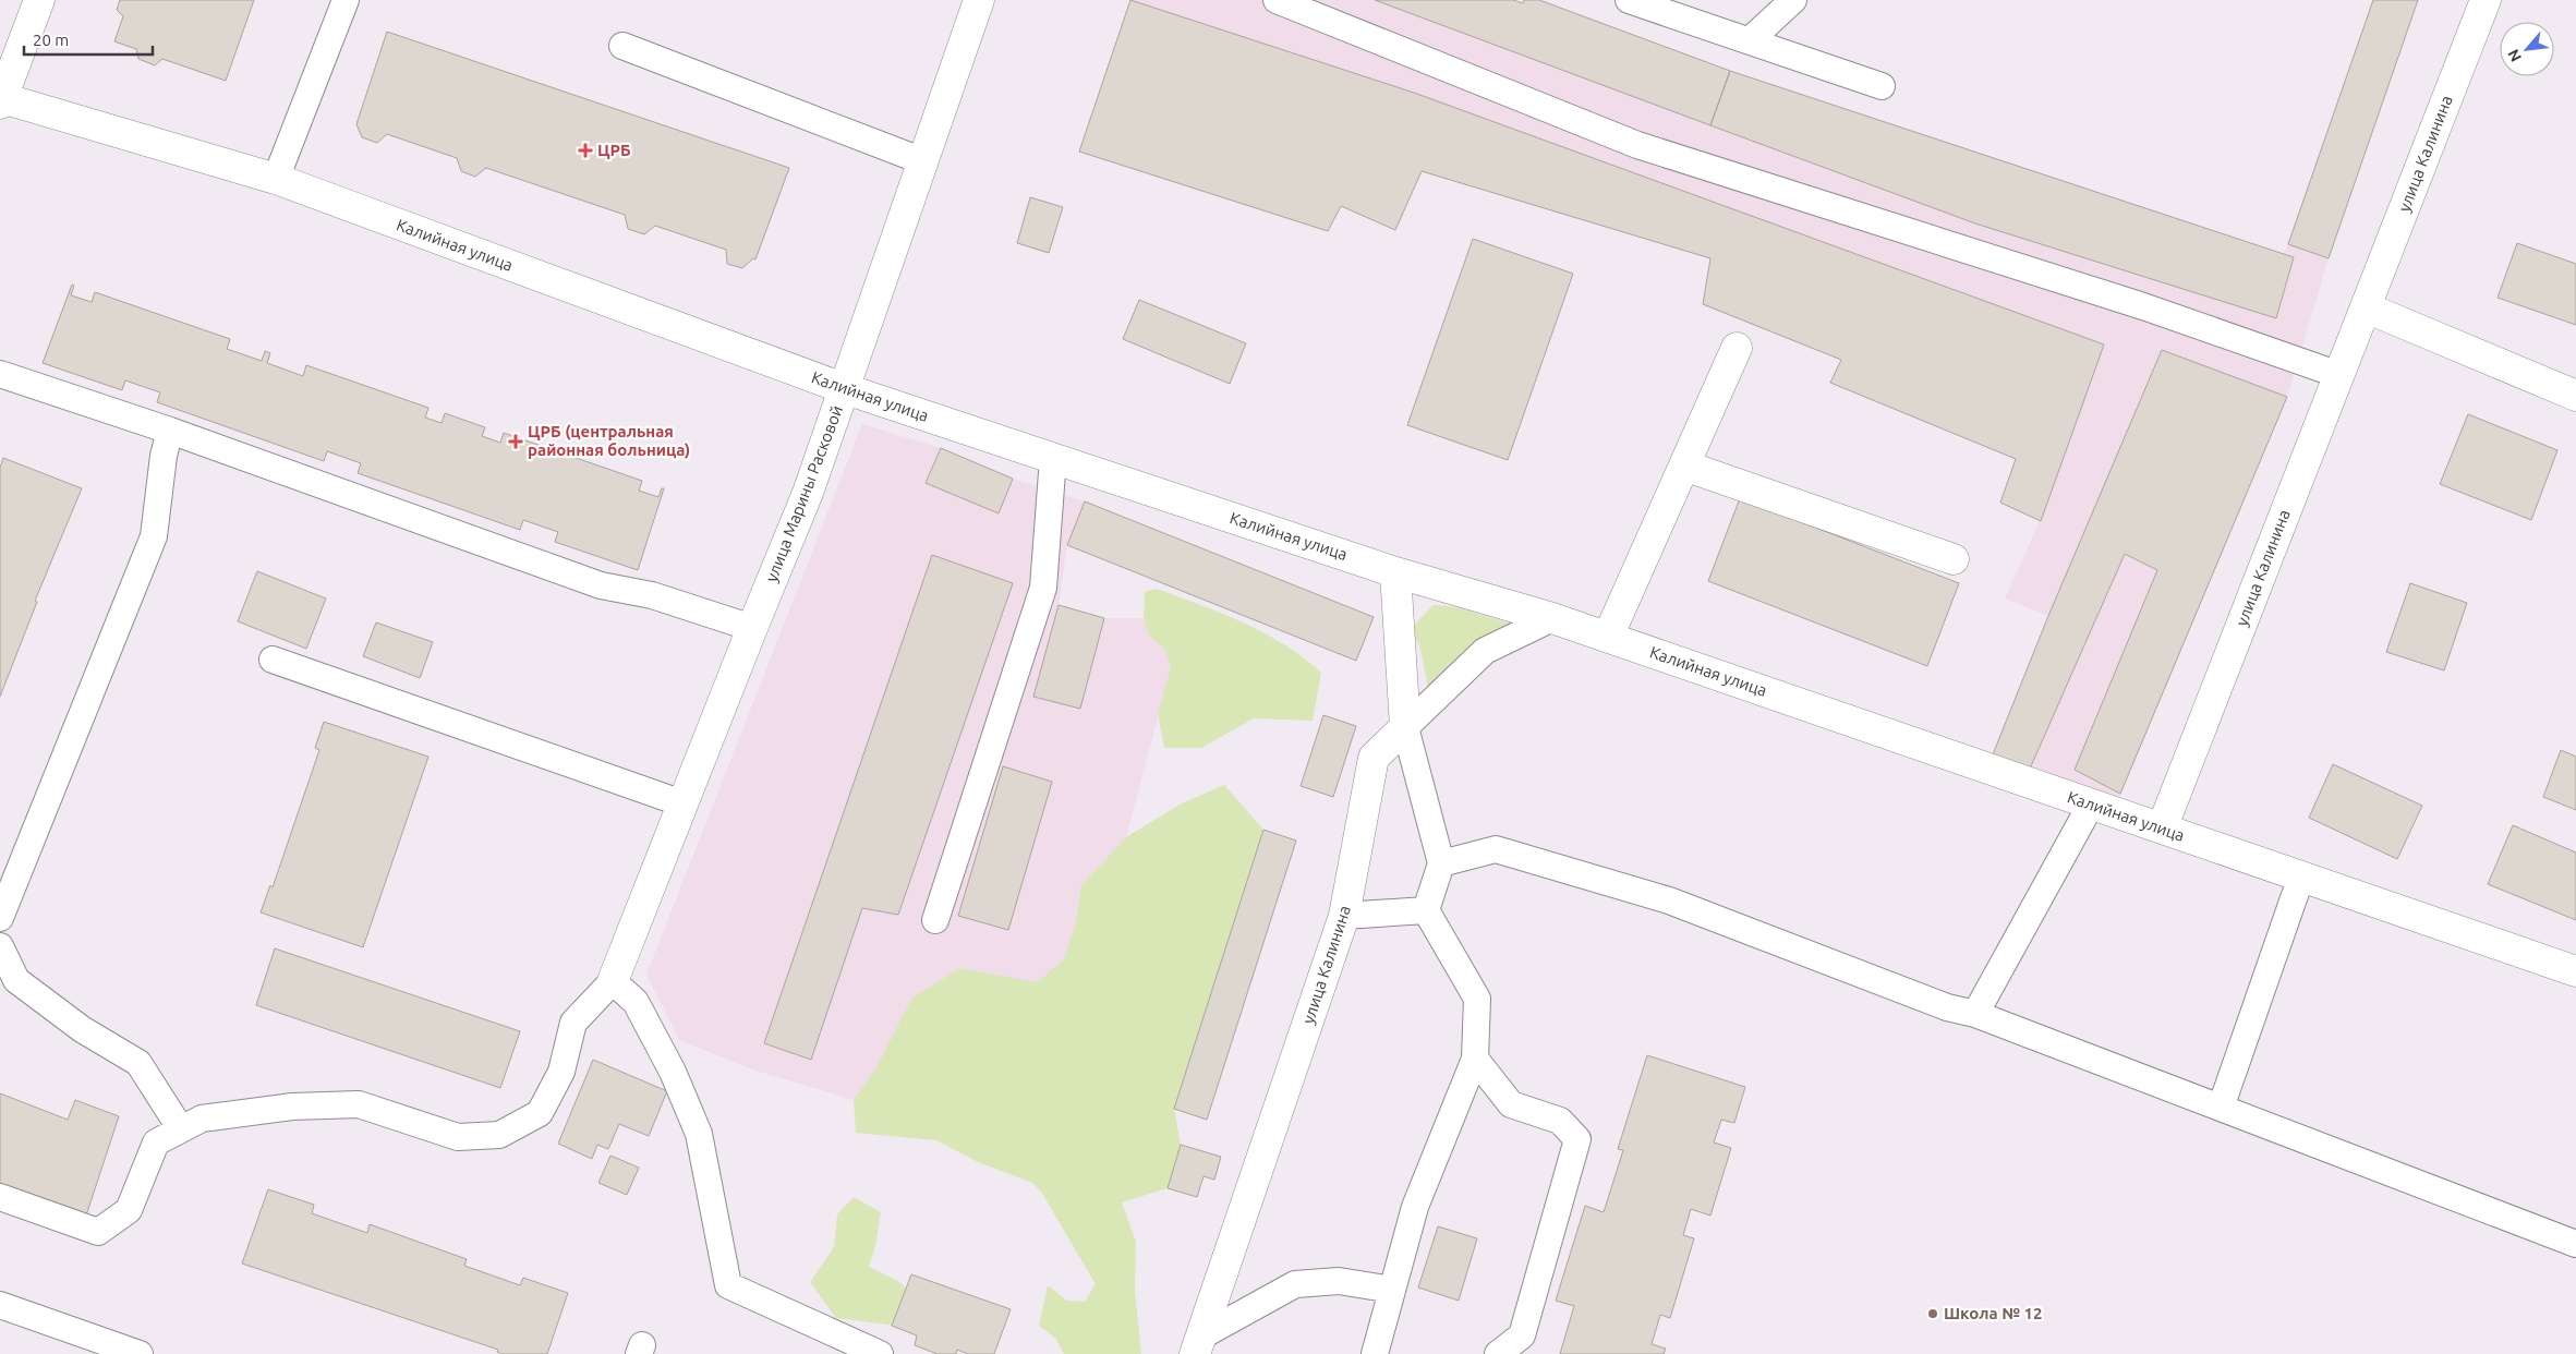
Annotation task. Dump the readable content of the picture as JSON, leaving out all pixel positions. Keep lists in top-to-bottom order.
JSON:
{
  "streets": {
    "street": ["улица Калинина", "Калийная улица", "улица Марины Расковой"]
  },
  "crossings": [
    ["улица Калинина", "Калийная улица"],
    ["Калийная улица", "улица Марины Расковой"]
  ],
  "places": {
    "health": ["ЦРБ", "ЦРБ (центральная районная больница)"],
    "other": ["Школа № 12"]
  },
  "scale_bar": "20 m",
  "north": "bottom left"
}
